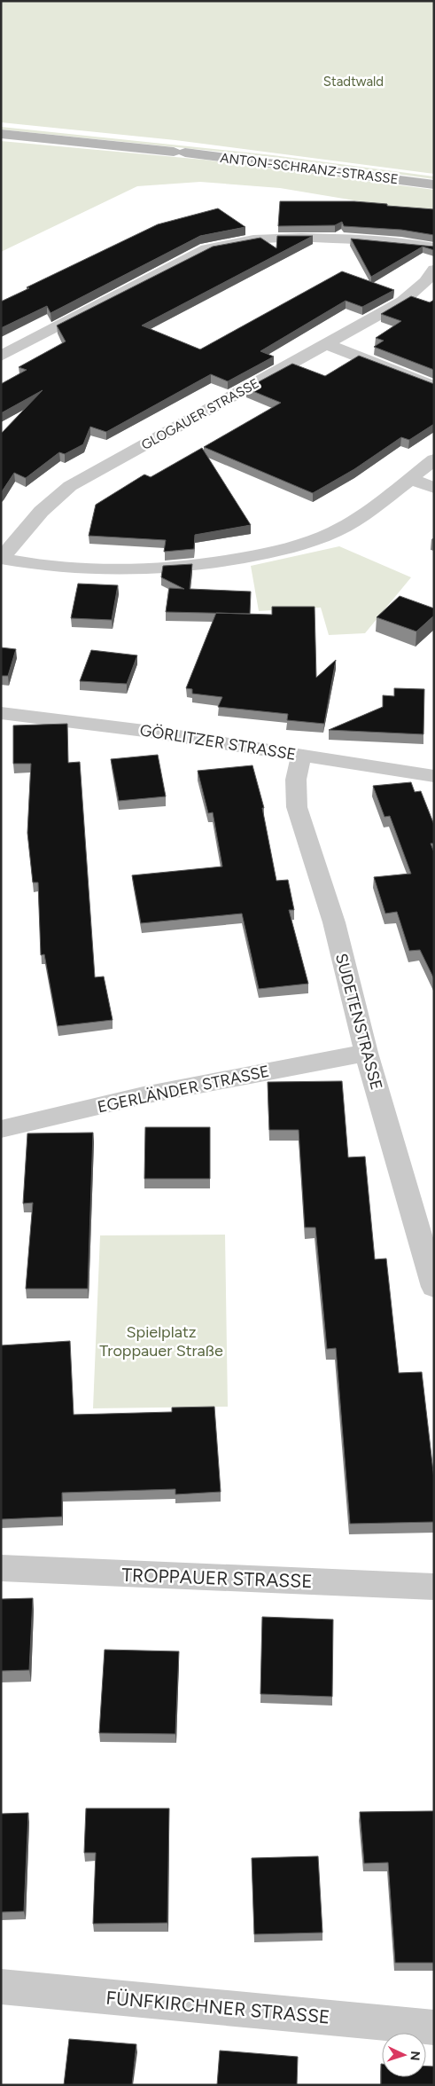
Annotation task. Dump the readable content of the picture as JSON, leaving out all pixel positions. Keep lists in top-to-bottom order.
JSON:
{
  "streets": {
    "main road": ["ANTON-SCHRANZ-STRASSE"],
    "street": [
      "GLOGAUER STRASSE",
      "GÖRLITZER STRASSE",
      "SUDETENSTRASSE",
      "EGERLÄNDER STRASSE",
      "TROPPAUER STRASSE",
      "FÜNFKIRCHNER STRASSE"
    ]
  },
  "crossings": [
    ["GÖRLITZER STRASSE", "SUDETENSTRASSE"],
    ["SUDETENSTRASSE", "EGERLÄNDER STRASSE"]
  ],
  "parks": ["Stadtwald", "Spielplatz Troppauer Straße"],
  "north": "right"
}
